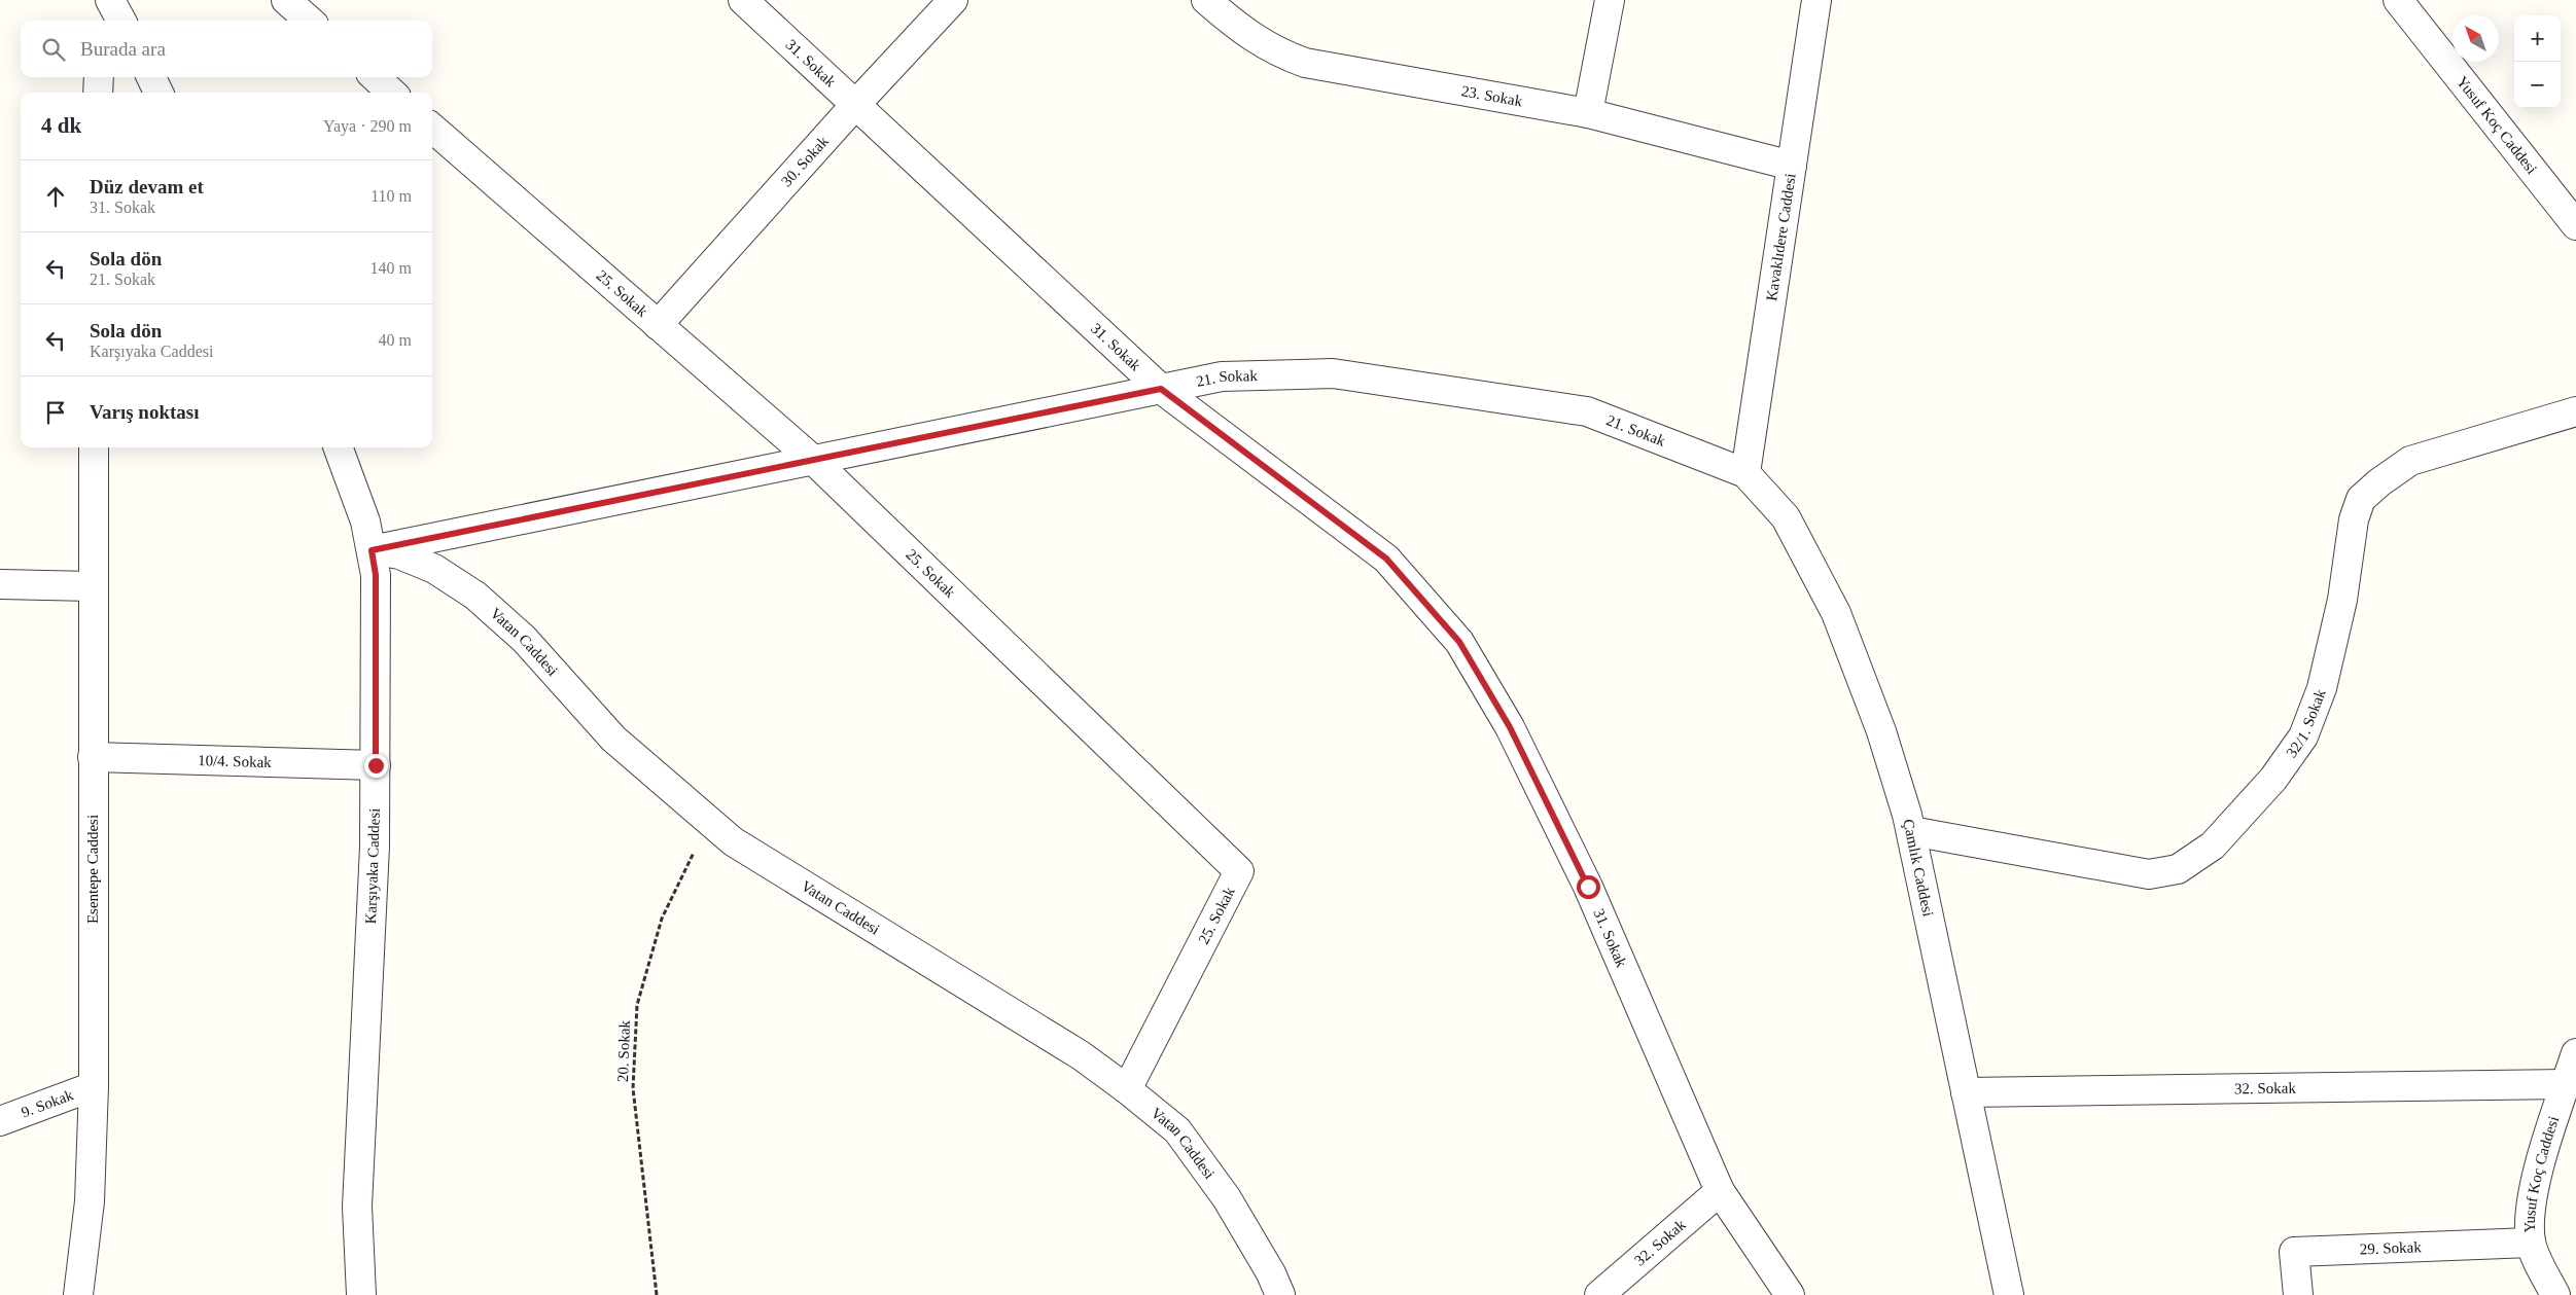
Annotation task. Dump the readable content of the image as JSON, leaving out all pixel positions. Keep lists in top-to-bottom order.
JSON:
{
  "streets": {
    "street": [
      "31. Sokak",
      "23. Sokak",
      "Yusuf Koç Caddesi",
      "30. Sokak",
      "Kavaklıdere Caddesi",
      "25. Sokak",
      "21. Sokak",
      "Vatan Caddesi",
      "32/1. Sokak",
      "10/4. Sokak",
      "Karşıyaka Caddesi",
      "Çamlık Caddesi",
      "Esentepe Caddesi",
      "32. Sokak",
      "9. Sokak",
      "29. Sokak"
    ],
    "path": ["20. Sokak"]
  },
  "crossings": [
    ["31. Sokak", "30. Sokak"],
    ["31. Sokak", "21. Sokak"],
    ["31. Sokak", "32. Sokak"],
    ["23. Sokak", "Kavaklıdere Caddesi"],
    ["Yusuf Koç Caddesi", "32. Sokak"],
    ["Yusuf Koç Caddesi", "29. Sokak"],
    ["30. Sokak", "25. Sokak"],
    ["Kavaklıdere Caddesi", "21. Sokak"],
    ["Kavaklıdere Caddesi", "Çamlık Caddesi"],
    ["25. Sokak", "21. Sokak"],
    ["25. Sokak", "Vatan Caddesi"],
    ["21. Sokak", "Vatan Caddesi"],
    ["21. Sokak", "Karşıyaka Caddesi"],
    ["21. Sokak", "Çamlık Caddesi"],
    ["Vatan Caddesi", "Karşıyaka Caddesi"],
    ["Vatan Caddesi", "20. Sokak"],
    ["32/1. Sokak", "Çamlık Caddesi"],
    ["10/4. Sokak", "Karşıyaka Caddesi"],
    ["10/4. Sokak", "Esentepe Caddesi"],
    ["Çamlık Caddesi", "32. Sokak"],
    ["Esentepe Caddesi", "9. Sokak"]
  ],
  "north": "top left",
  "page": {
    "map_buttons": ["+", "−"],
    "search": "Burada ara",
    "heading": ["4 dk", "Yaya · 290 m"],
    "list": [
      ["Düz devam et", "31. Sokak", "110 m"],
      ["Sola dön", "21. Sokak", "140 m"],
      ["Sola dön", "Karşıyaka Caddesi", "40 m"],
      "Varış noktası"
    ]
  }
}
